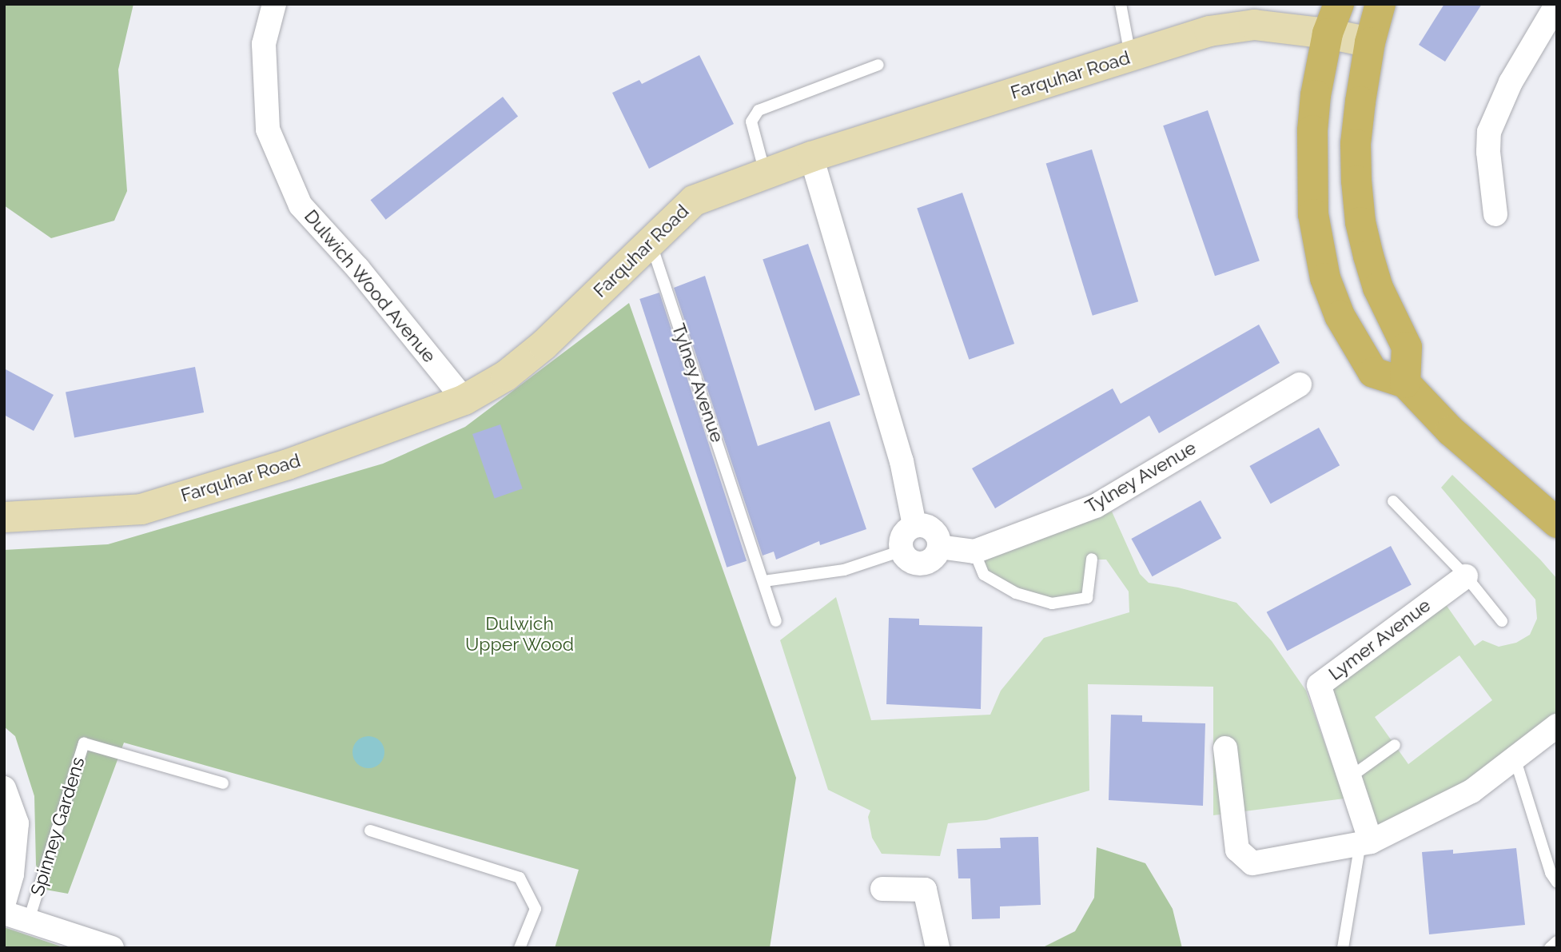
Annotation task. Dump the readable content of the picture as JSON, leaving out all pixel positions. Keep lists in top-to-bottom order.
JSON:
{
  "streets": {
    "street": [
      "Farquhar Road",
      "Dulwich Wood Avenue",
      "Tylney Avenue",
      "Lymer Avenue",
      "Spinney Gardens"
    ]
  },
  "crossings": [
    ["Farquhar Road", "Dulwich Wood Avenue"],
    ["Farquhar Road", "Tylney Avenue"]
  ],
  "parks": ["Dulwich Upper Wood"]
}
